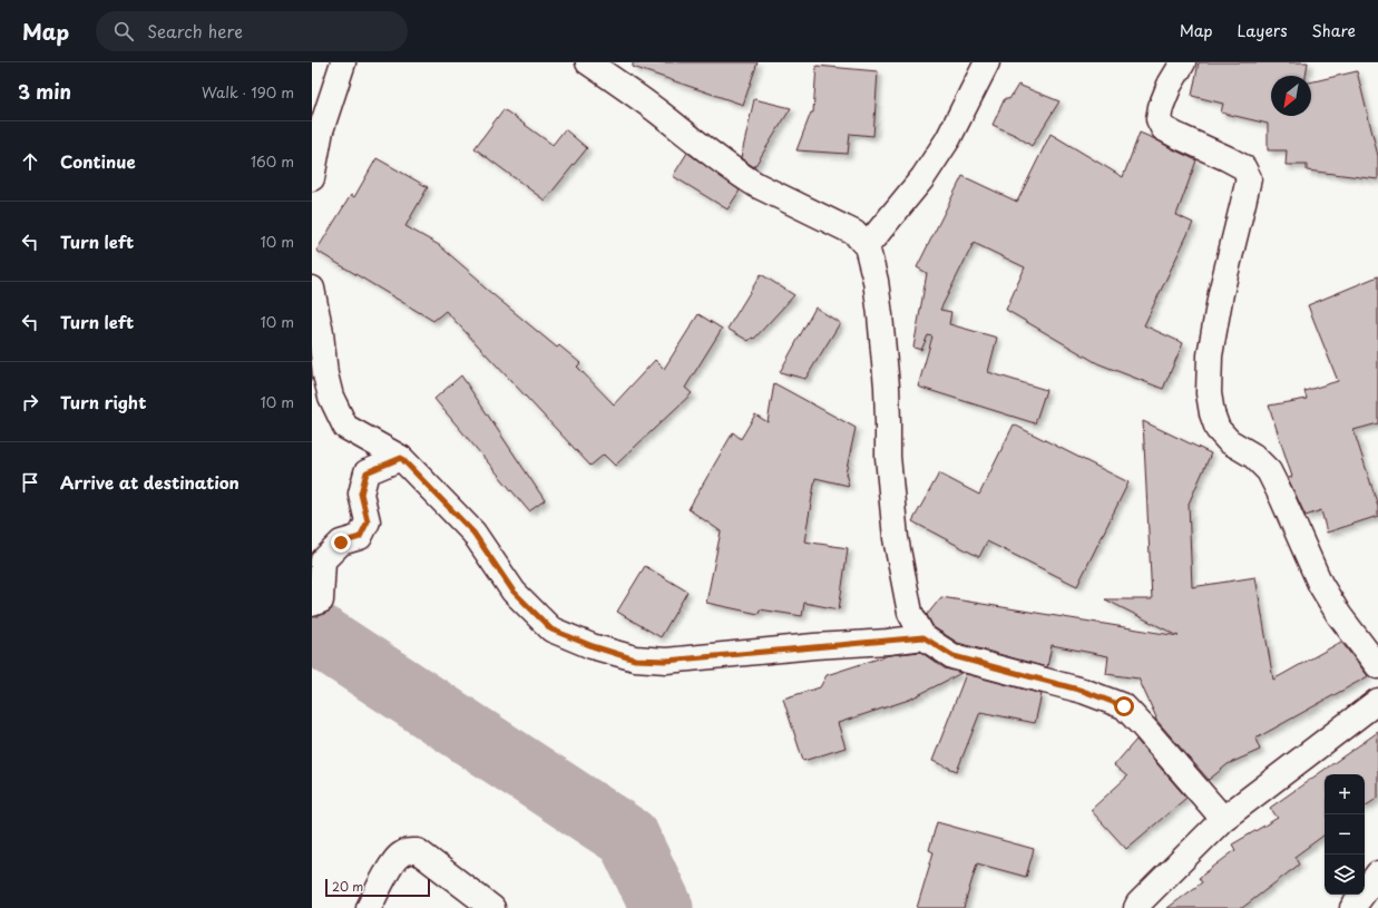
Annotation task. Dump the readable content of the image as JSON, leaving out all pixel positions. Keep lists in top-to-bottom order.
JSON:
{
  "scale_bar": "20 m",
  "north": "bottom left",
  "page": {
    "header": "Map",
    "search": "Search here",
    "nav": ["Map", "Layers", "Share"],
    "heading": ["3 min", "Walk · 190 m"],
    "list": [
      ["Continue", "160 m"],
      ["Turn left", "10 m"],
      ["Turn left", "10 m"],
      ["Turn right", "10 m"],
      "Arrive at destination"
    ],
    "map_buttons": ["+", "−"],
    "scale": "20 m"
  }
}
